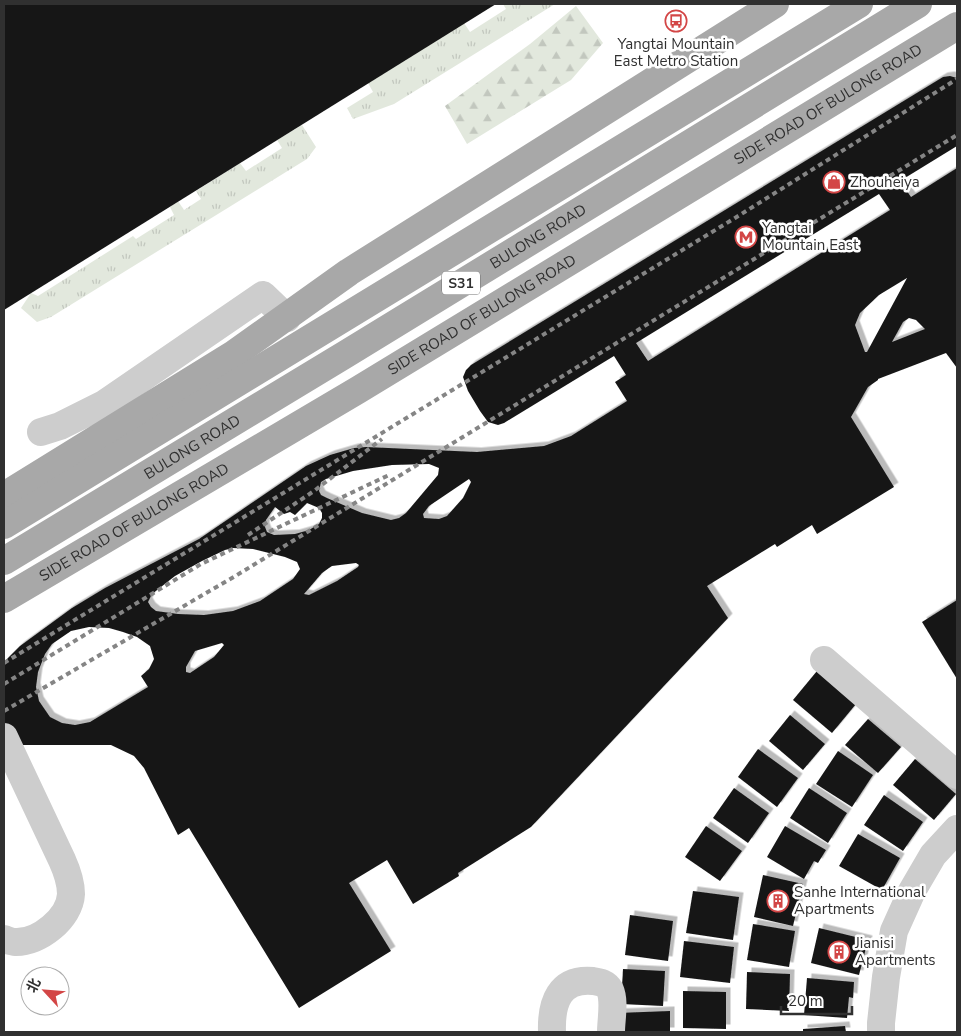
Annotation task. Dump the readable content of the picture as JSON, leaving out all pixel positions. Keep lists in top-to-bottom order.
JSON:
{
  "streets": {
    "main road": ["SIDE ROAD OF BULONG ROAD", "BULONG ROAD", "S31"]
  },
  "places": {
    "bus stop": ["Yangtai Mountain East Metro Station"],
    "shop": ["Zhouheiya"],
    "metro station": ["Yangtai Mountain East"],
    "building": ["Sanhe International Apartments", "Jianisi Apartments"]
  },
  "scale_bar": "20 m",
  "north": "top left"
}
